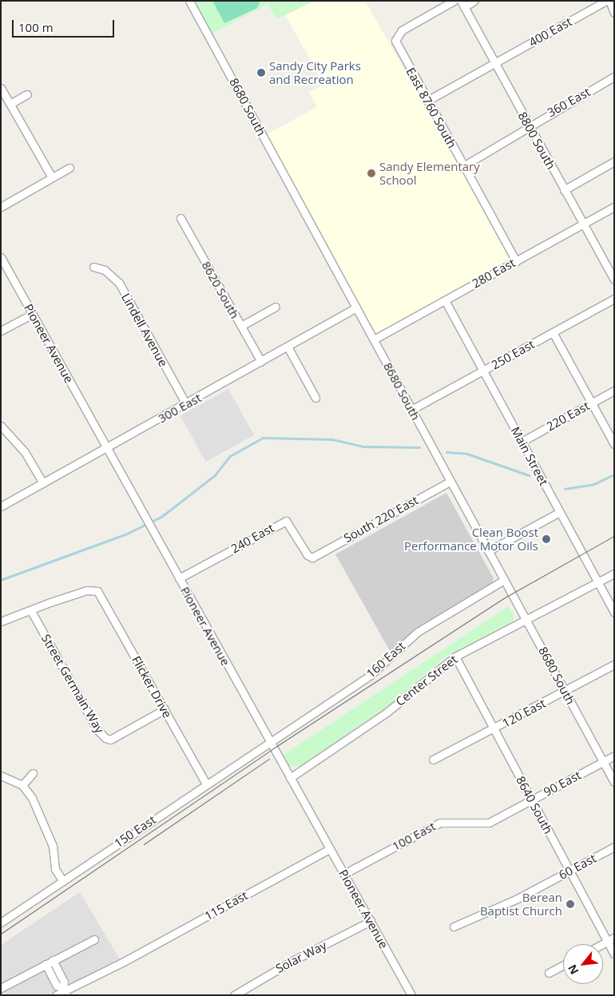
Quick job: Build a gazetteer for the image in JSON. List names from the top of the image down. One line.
{"streets":{"street":["400 East","360 East","8680 South","East 8760 South","8800 South","280 East","8620 South","Lindell Avenue","Pioneer Avenue","250 East","300 East","220 East","Main Street","South 220 East","240 East","160 East","Center Street","Street Germain Way","Flicker Drive","120 East","90 East","8640 South","150 East","100 East","60 East","115 East","Solar Way"]},"crossings":[["400 East","East 8760 South"],["400 East","8800 South"],["360 East","East 8760 South"],["360 East","8800 South"],["8680 South","280 East"],["8680 South","250 East"],["8680 South","300 East"],["8680 South","South 220 East"],["8680 South","160 East"],["8680 South","Center Street"],["8680 South","120 East"],["8680 South","90 East"],["East 8760 South","280 East"],["8800 South","280 East"],["280 East","Main Street"],["8620 South","300 East"],["Lindell Avenue","300 East"],["Pioneer Avenue","300 East"],["Pioneer Avenue","240 East"],["Pioneer Avenue","160 East"],["Pioneer Avenue","Center Street"],["Pioneer Avenue","150 East"],["Pioneer Avenue","100 East"],["Pioneer Avenue","115 East"],["Pioneer Avenue","Solar Way"],["250 East","Main Street"],["220 East","Main Street"],["Main Street","Center Street"],["South 220 East","240 East"],["160 East","150 East"],["Center Street","8640 South"],["Street Germain Way","Flicker Drive"],["Flicker Drive","150 East"],["120 East","8640 South"],["90 East","8640 South"],["90 East","100 East"],["8640 South","60 East"]],"places":["Sandy City Parks and Recreation","Sandy Elementary School","Clean Boost Performance Motor Oils","Berean Baptist Church"],"scale_bar":"100 m","north":"bottom left"}
